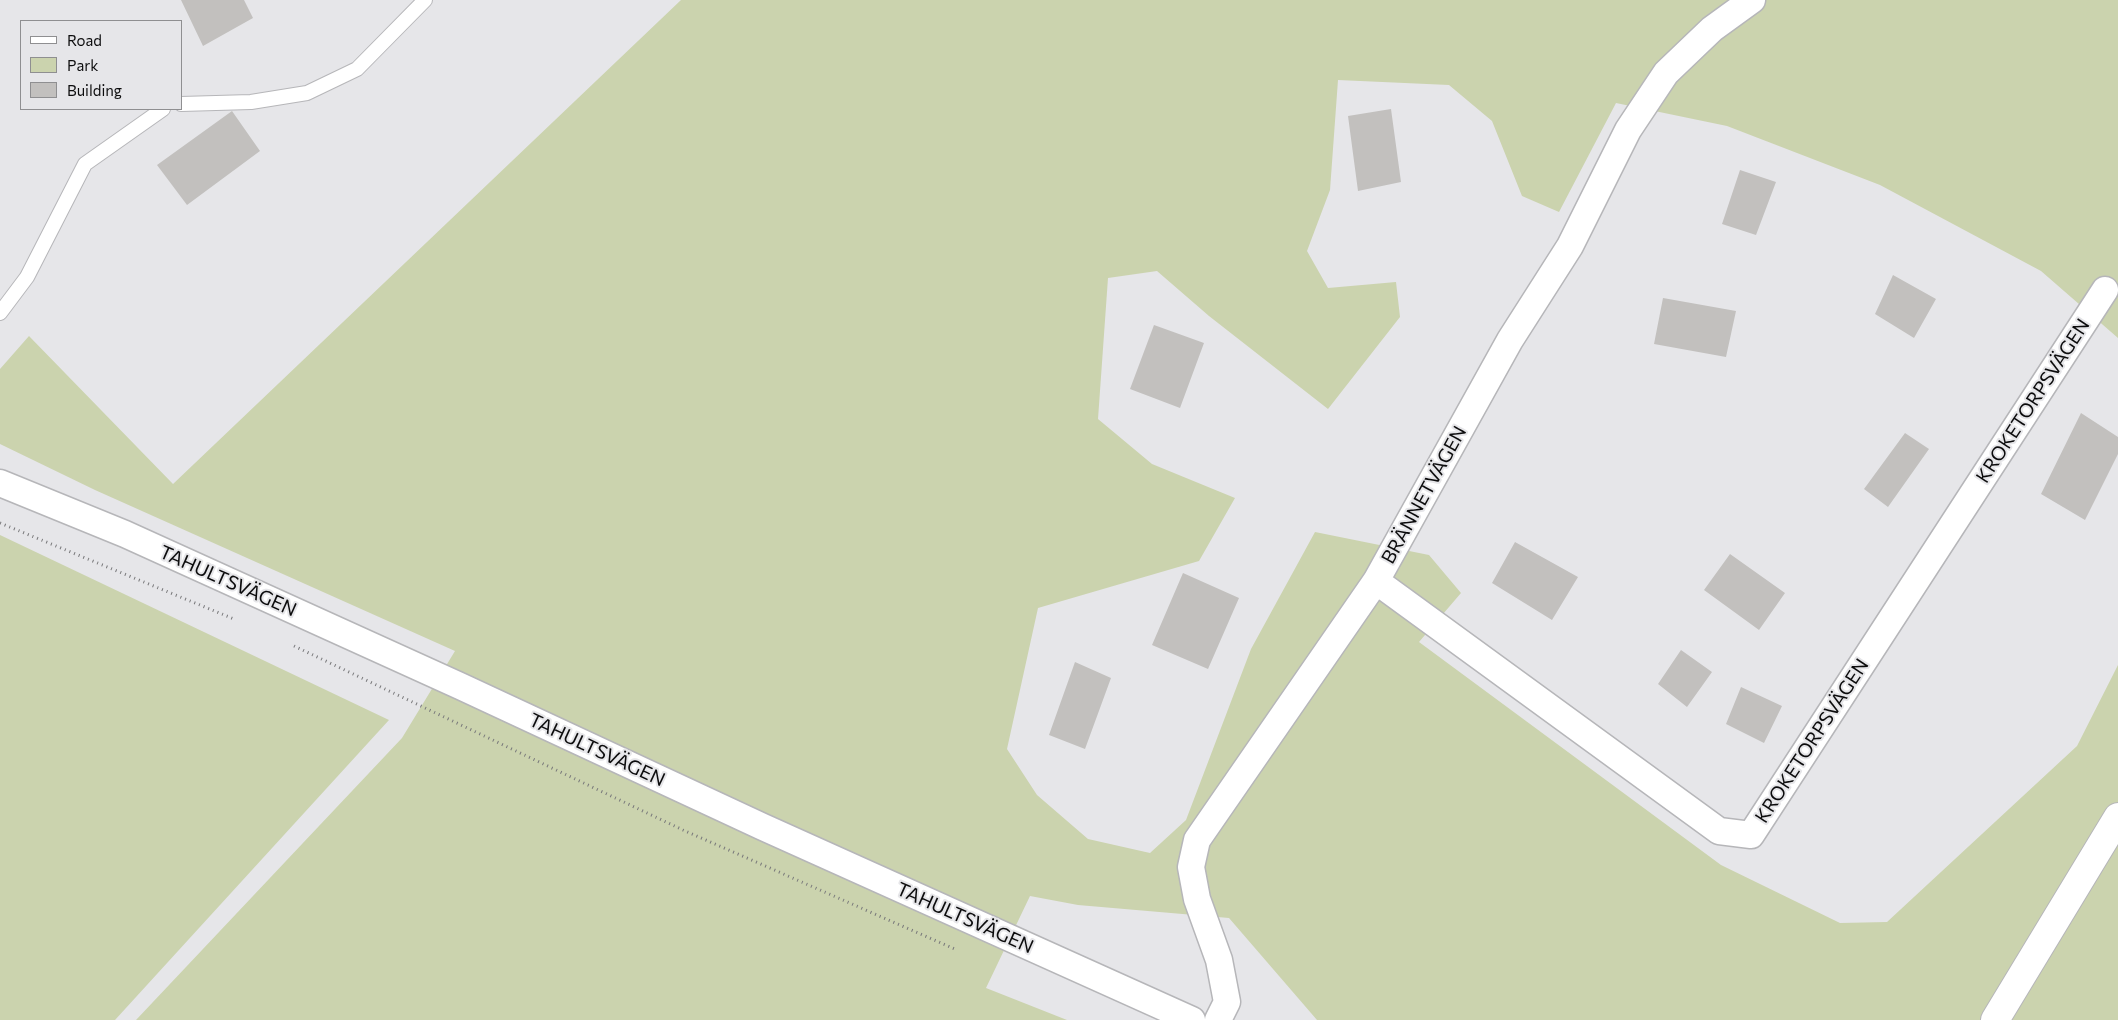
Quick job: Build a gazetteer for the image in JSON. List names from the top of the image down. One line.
{"streets":{"street":["KROKETORPSVÄGEN","BRÄNNETVÄGEN","TAHULTSVÄGEN"]},"crossings":[["KROKETORPSVÄGEN","BRÄNNETVÄGEN"]],"legend":["Road","Park","Building"]}
